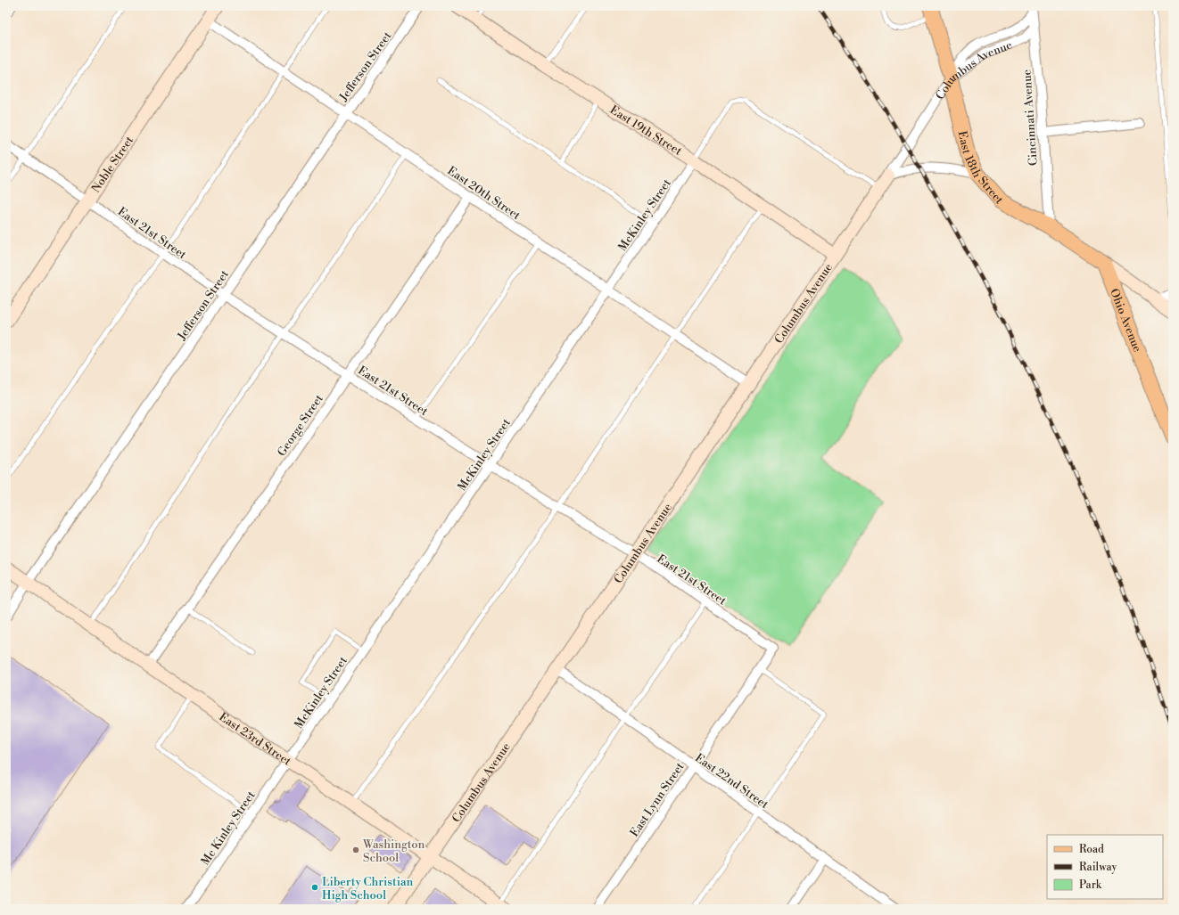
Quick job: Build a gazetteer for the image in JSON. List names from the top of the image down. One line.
{"streets":{"main road":["East 18th Street","Ohio Avenue"],"street":["Jefferson Street","Columbus Avenue","Cincinnati Avenue","East 19th Street","Noble Street","East 20th Street","McKinley Street","East 21st Street","George Street","East 23rd Street","East 22nd Street","East Lynn Street","Mc Kinley Street"]},"crossings":[["Jefferson Street","East 20th Street"],["Jefferson Street","East 21st Street"],["Jefferson Street","East 23rd Street"],["Columbus Avenue","Cincinnati Avenue"],["Columbus Avenue","East 19th Street"],["Columbus Avenue","East 18th Street"],["Columbus Avenue","East 20th Street"],["Columbus Avenue","East 21st Street"],["Columbus Avenue","East 23rd Street"],["Columbus Avenue","East 22nd Street"],["Cincinnati Avenue","East 18th Street"],["East 19th Street","McKinley Street"],["Noble Street","East 20th Street"],["Noble Street","East 21st Street"],["East 20th Street","McKinley Street"],["East 20th Street","George Street"],["McKinley Street","East 21st Street"],["McKinley Street","East 23rd Street"],["McKinley Street","Mc Kinley Street"],["East 21st Street","George Street"],["East 21st Street","East Lynn Street"],["George Street","East 23rd Street"],["East 23rd Street","Mc Kinley Street"],["East 22nd Street","East Lynn Street"]],"places":["Washington School","Liberty Christian High School"],"legend":["Road","Railway","Park"]}
